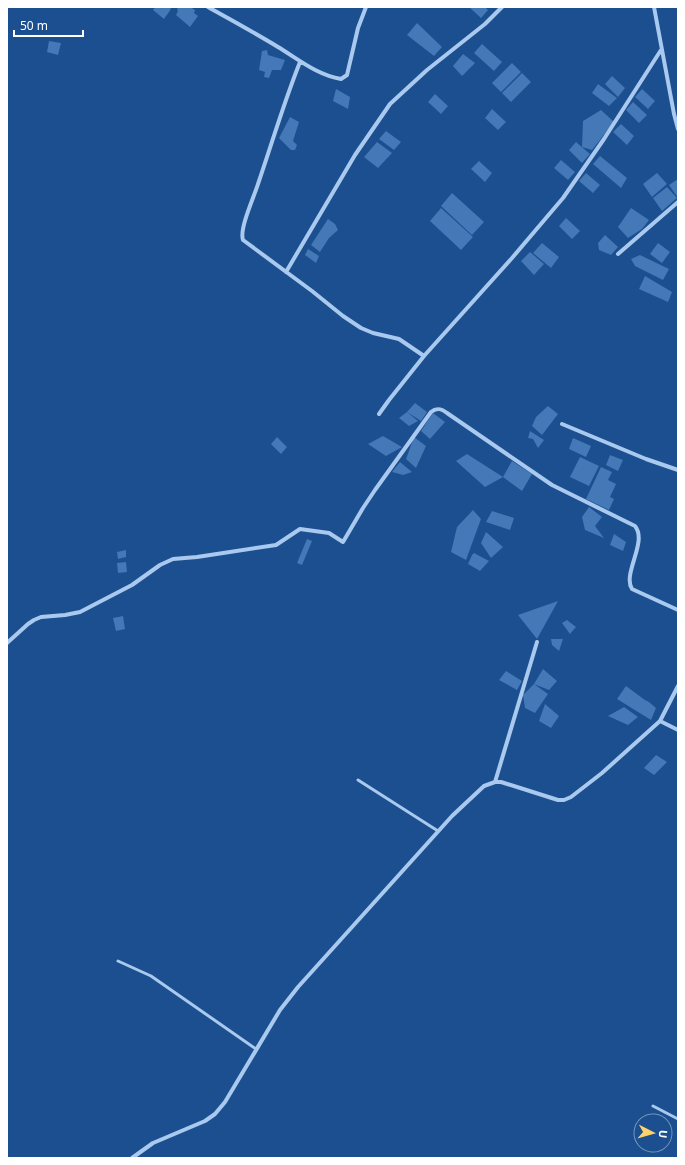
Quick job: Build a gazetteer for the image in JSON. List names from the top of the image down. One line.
{"scale_bar":"50 m","north":"right"}
